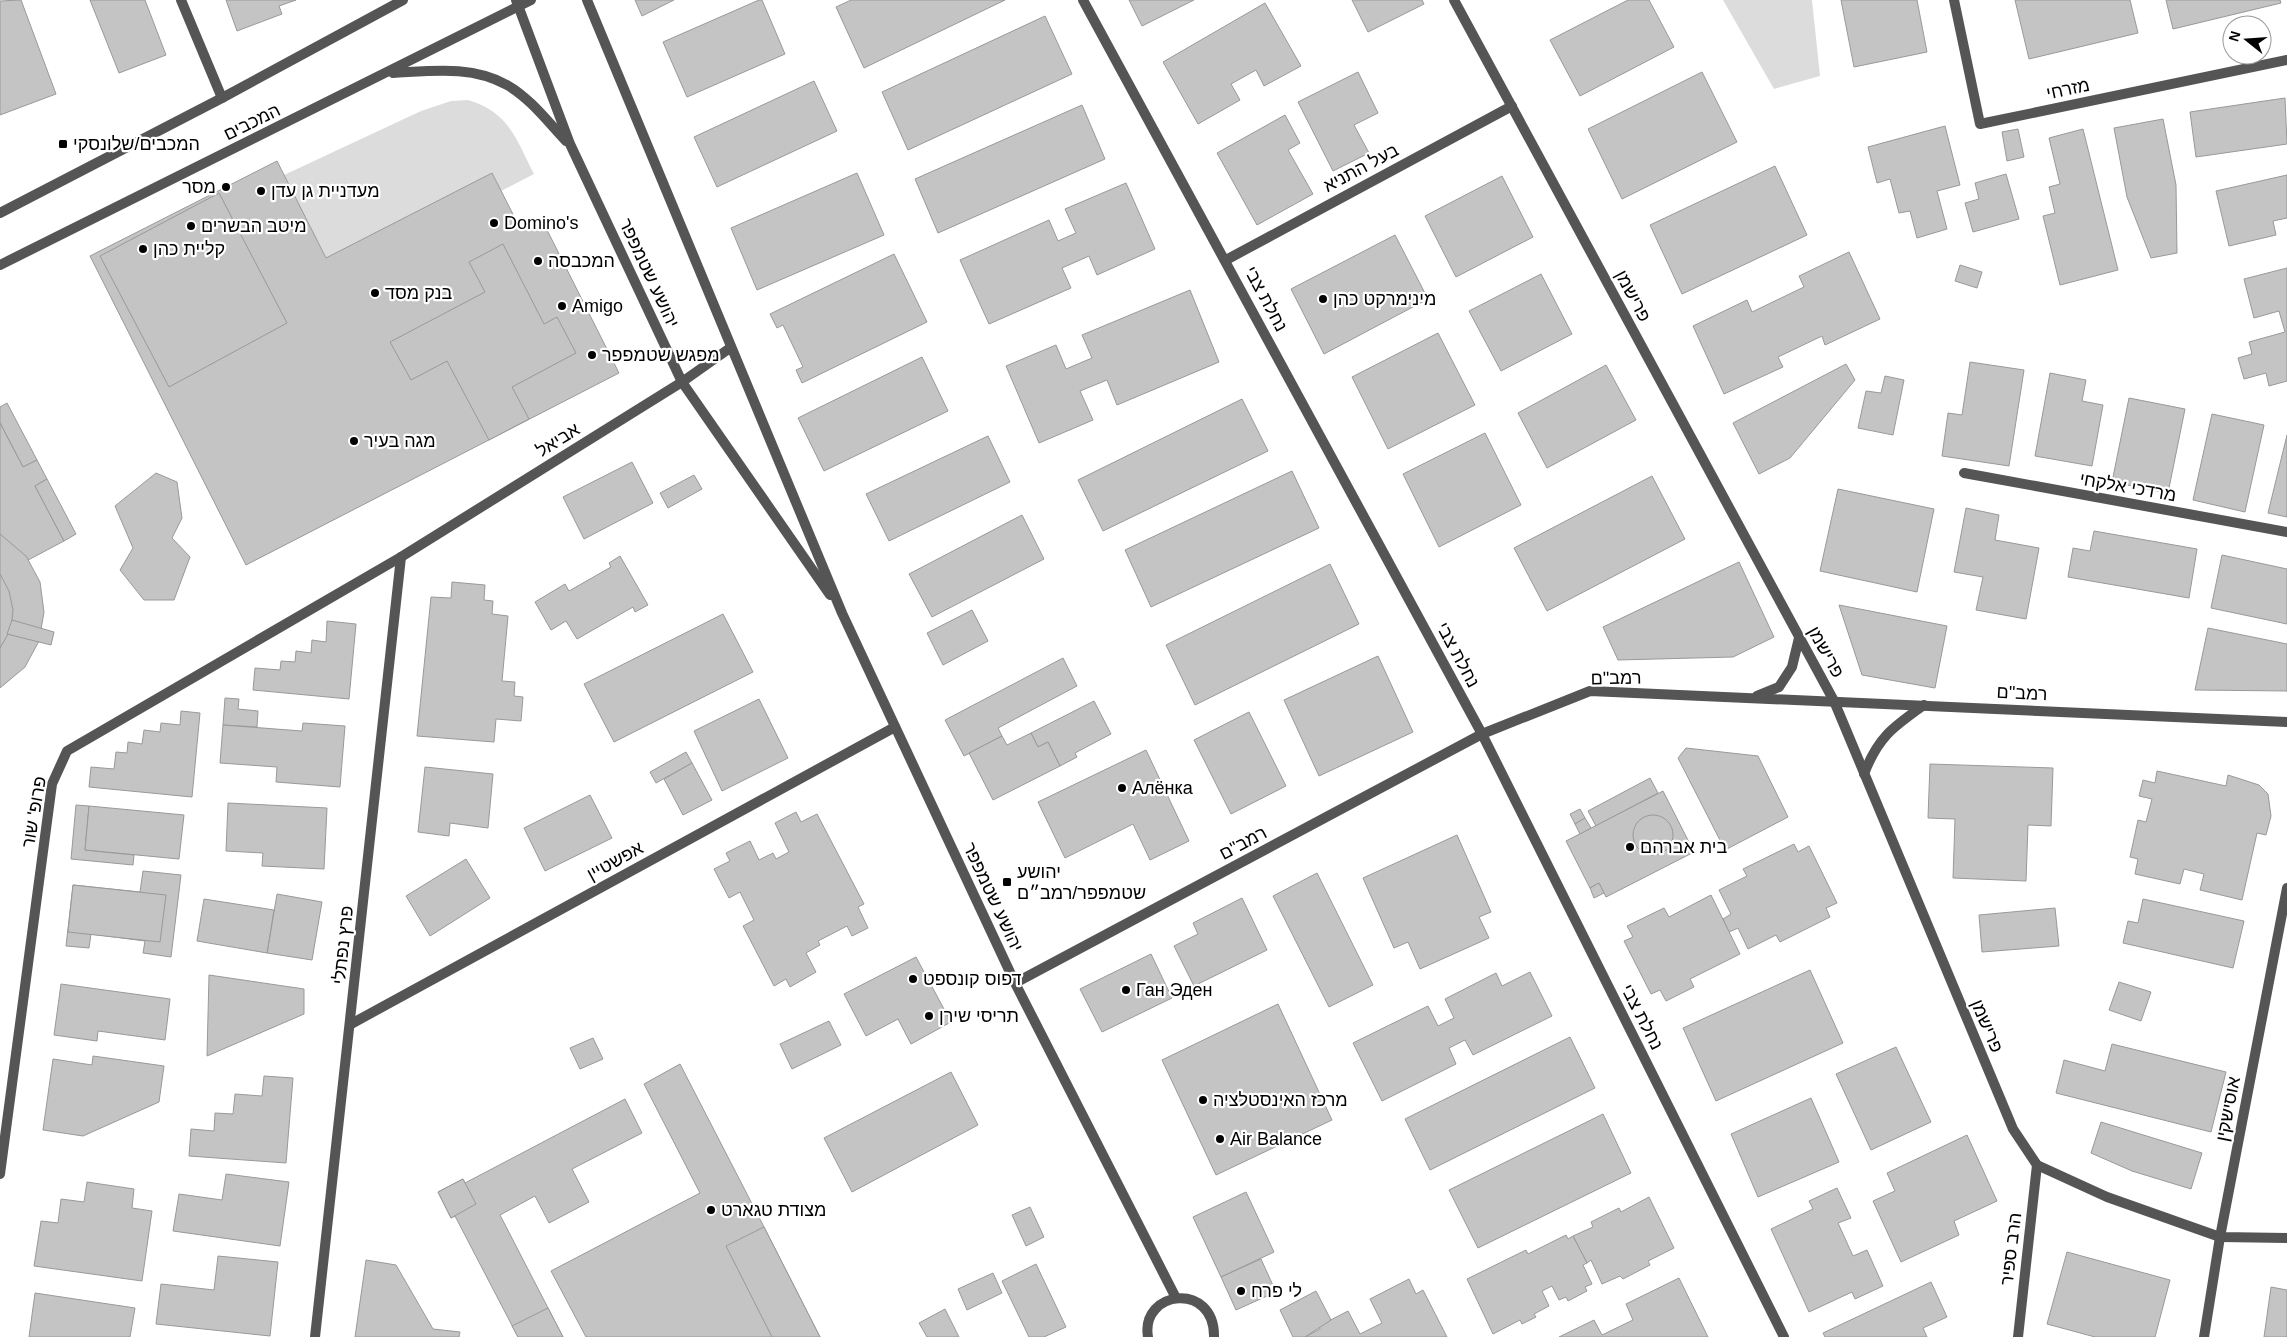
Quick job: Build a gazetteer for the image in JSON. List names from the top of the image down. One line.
{"streets":{"street":["מזרחי","המכבים","בעל התניא","יהושע שטמפפר","פרישמן","נחלת צבי","אביאל","מרדכי אלקחי","רמב\"ם","פרופ' שור","אפשטיין","פרץ נפתלי","אוסישקין","הרב ספיר"]},"crossings":[["המכבים","יהושע שטמפפר"],["בעל התניא","פרישמן"],["בעל התניא","נחלת צבי"],["יהושע שטמפפר","אביאל"],["יהושע שטמפפר","רמב\"ם"],["יהושע שטמפפר","אפשטיין"],["פרישמן","רמב\"ם"],["פרישמן","הרב ספיר"],["נחלת צבי","רמב\"ם"],["אביאל","פרופ' שור"],["אביאל","פרץ נפתלי"],["פרופ' שור","פרץ נפתלי"],["אפשטיין","פרץ נפתלי"]],"places":{"transit":["המכבים/שלונסקי","יהושע שטמפפר/רמב״ם"],"other":["מסר","מעדניית גן עדן","Domino's","מיטב הבשרים","קליית כהן","המכבסה","בנק מסד","מינימרקט כהן","Amigo","מפגש שטמפפר","מגה בעיר","Алёнка","בית אברהם","דפוס קונספט","Ган Эден","תריסי שירן","מרכז האינסטלציה","Air Balance","מצודת טגארט","לי פרח"]},"north":"left"}
